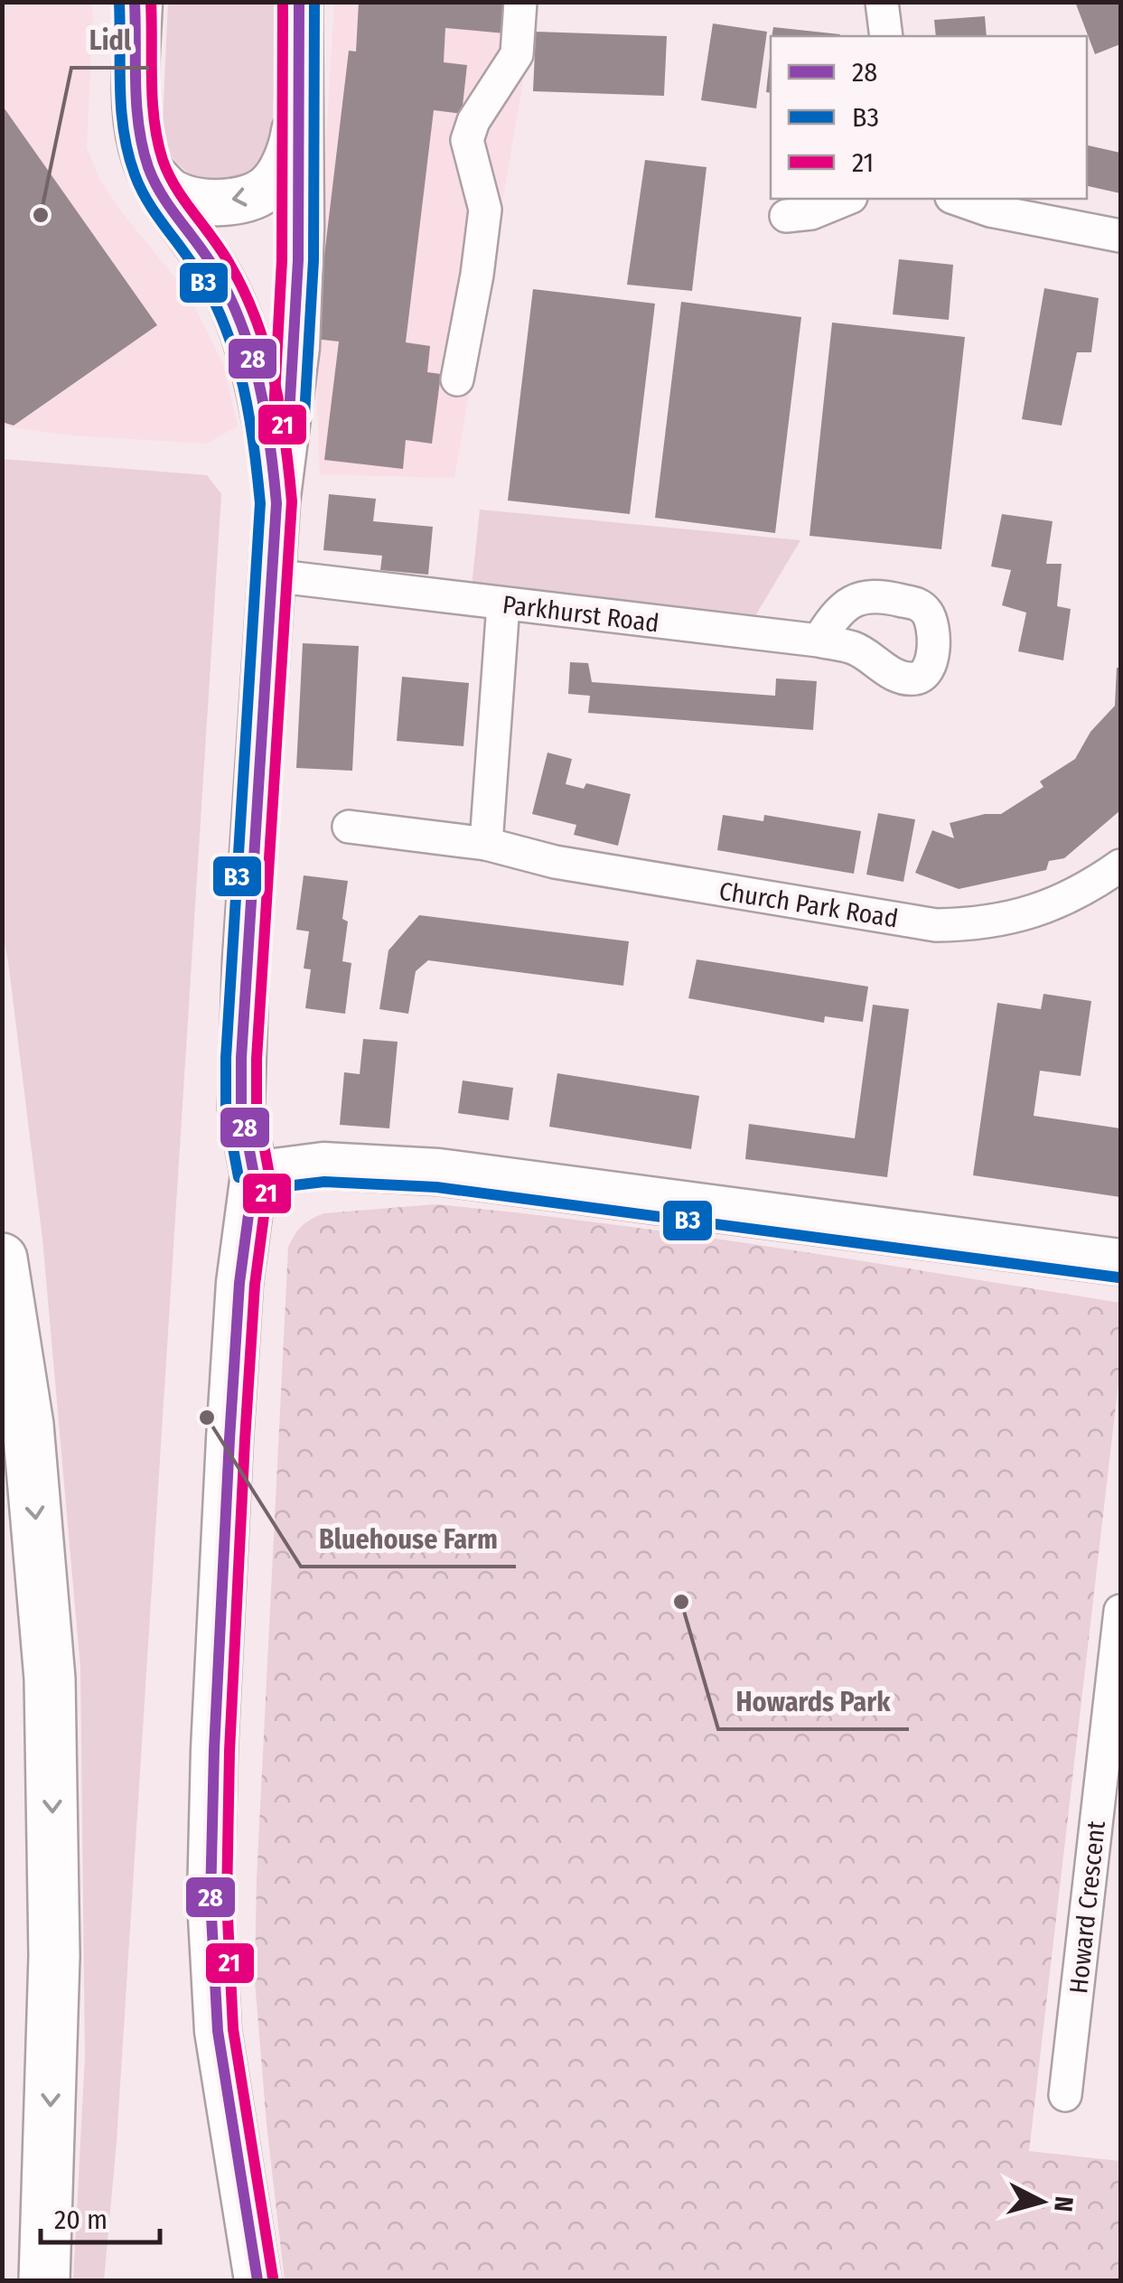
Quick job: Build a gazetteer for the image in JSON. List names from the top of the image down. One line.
{"streets":{"street":["Parkhurst Road","Church Park Road","Howard Crescent"]},"places":["Lidl","Bluehouse Farm","Howards Park"],"lines":["transit line 28","transit line B3","transit line 21"],"legend":["28","B3","21"],"scale_bar":"20 m","north":"right"}
